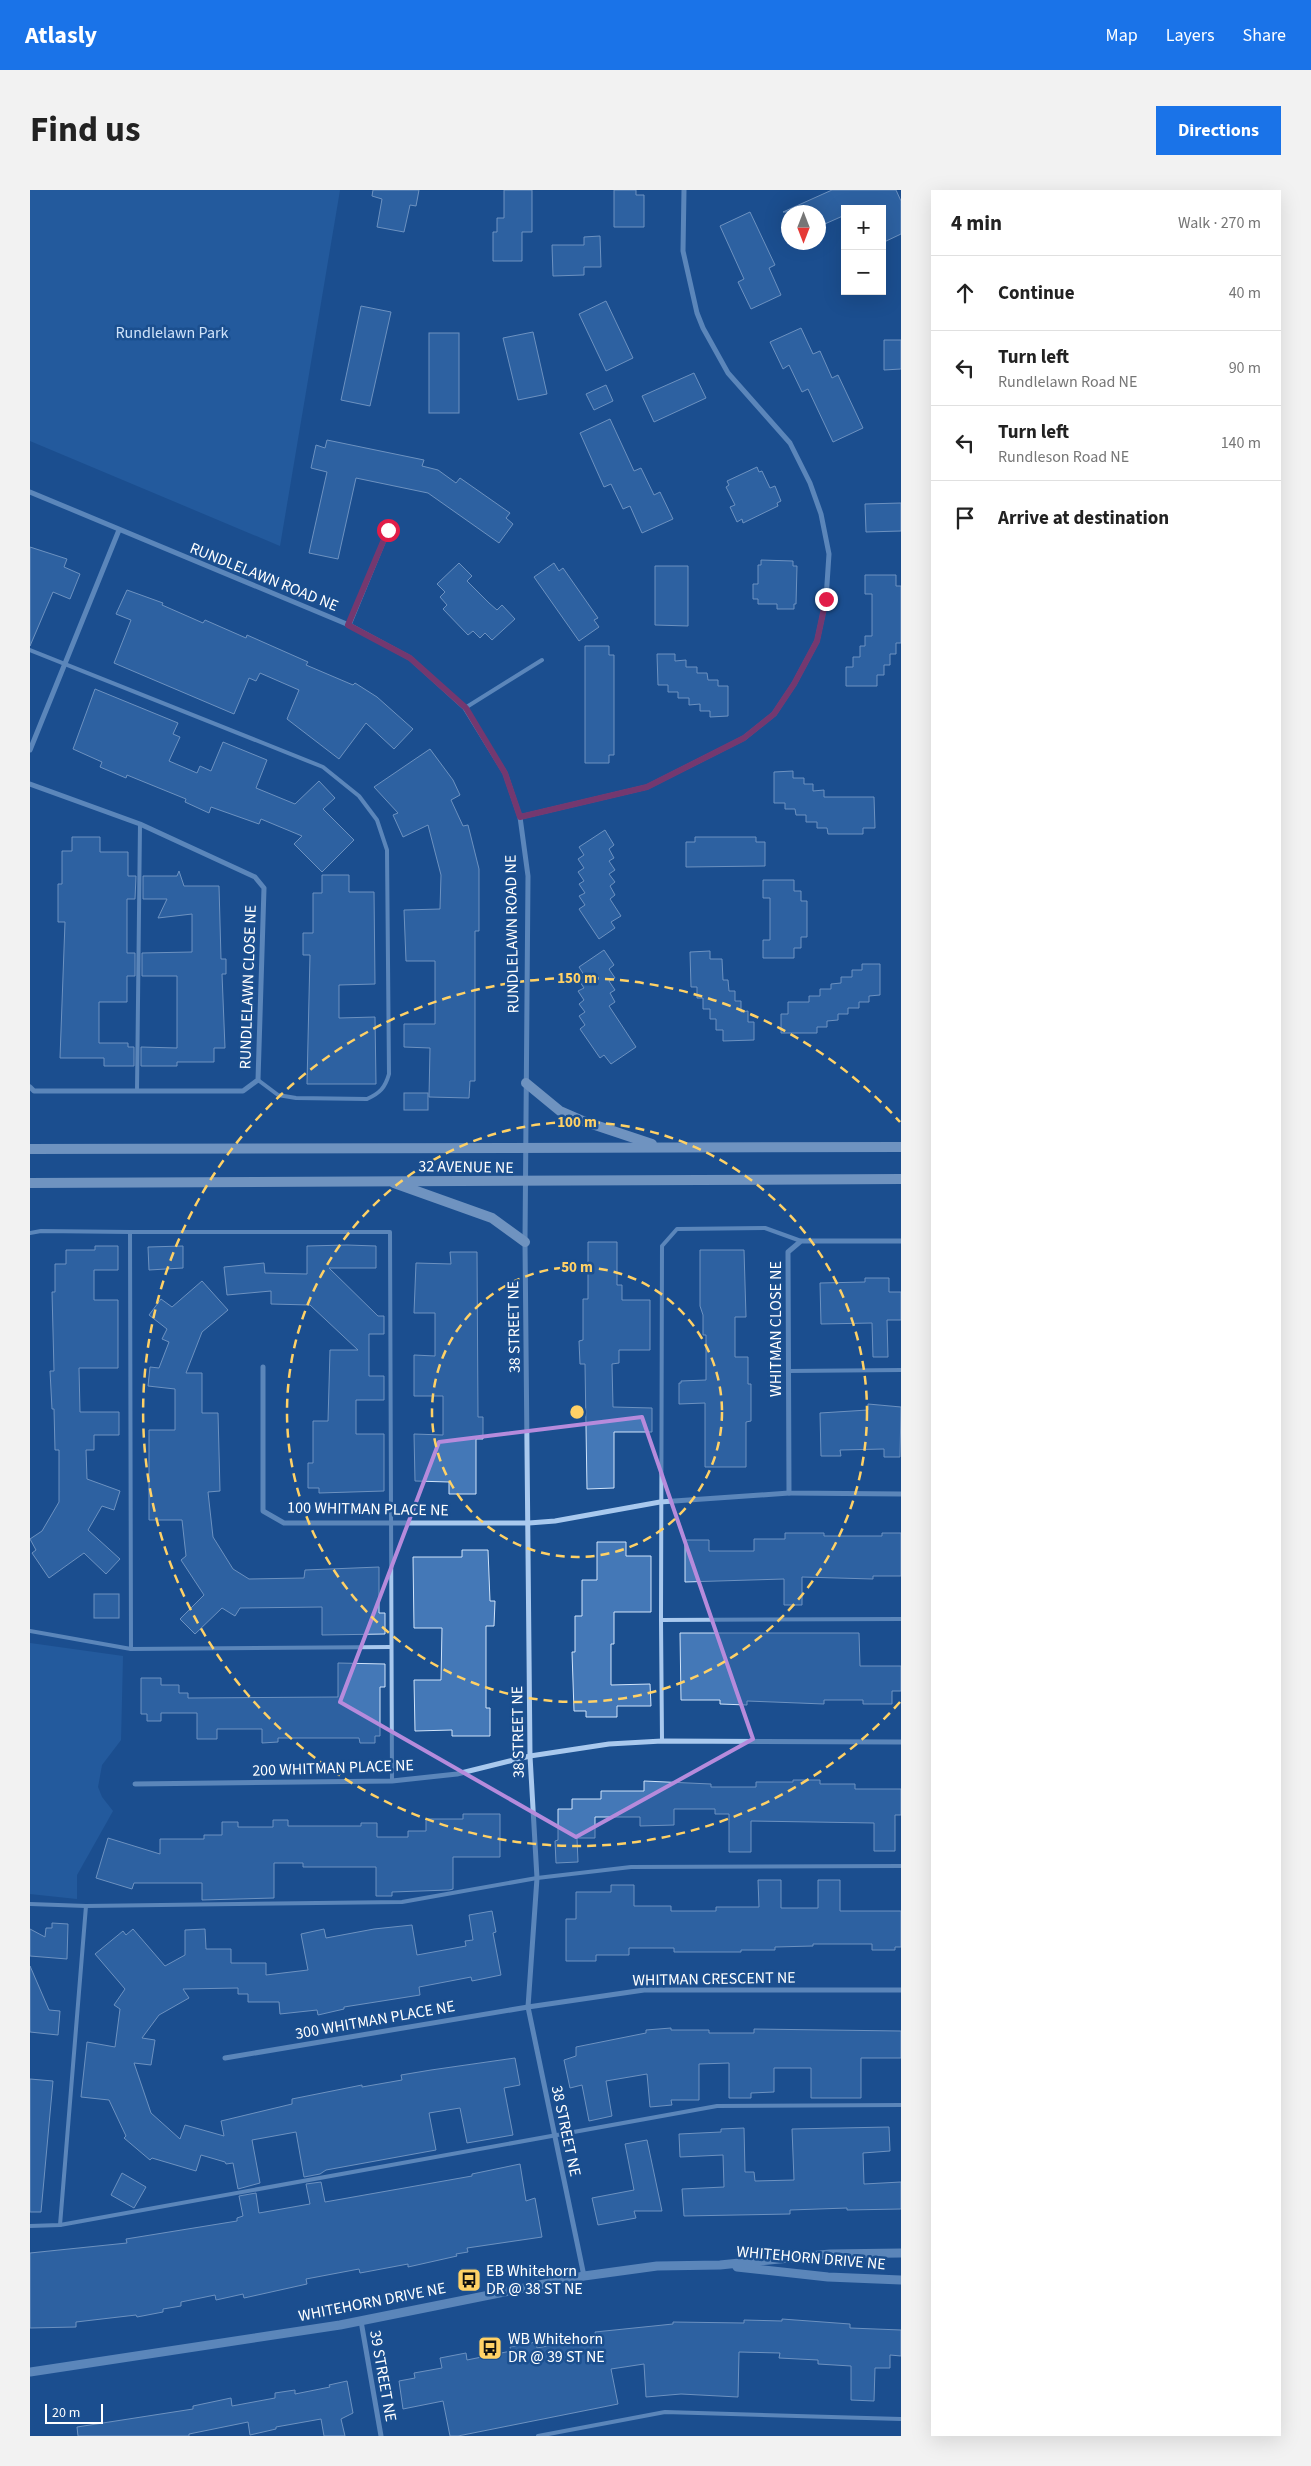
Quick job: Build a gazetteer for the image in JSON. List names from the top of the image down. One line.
{"streets":{"main road":["32 AVENUE NE"],"street":["RUNDLELAWN ROAD NE","RUNDLELAWN CLOSE NE","38 STREET NE","WHITMAN CLOSE NE","100 WHITMAN PLACE NE","200 WHITMAN PLACE NE","WHITMAN CRESCENT NE","300 WHITMAN PLACE NE","WHITEHORN DRIVE NE","39 STREET NE"]},"crossings":[["RUNDLELAWN ROAD NE","32 AVENUE NE"],["RUNDLELAWN ROAD NE","38 STREET NE"],["32 AVENUE NE","38 STREET NE"],["38 STREET NE","100 WHITMAN PLACE NE"],["38 STREET NE","200 WHITMAN PLACE NE"],["38 STREET NE","WHITMAN CRESCENT NE"],["38 STREET NE","300 WHITMAN PLACE NE"],["38 STREET NE","WHITEHORN DRIVE NE"],["WHITMAN CRESCENT NE","300 WHITMAN PLACE NE"],["WHITEHORN DRIVE NE","39 STREET NE"]],"parks":["Rundlelawn Park"],"places":{"bus stop":["EB Whitehorn DR @ 38 ST NE","WB Whitehorn DR @ 39 ST NE"]},"scale_bar":"20 m","north":"bottom","page":{"header":"Atlasly","nav":["Map","Layers","Share"],"title":"Find us","buttons":"Directions","heading":["4 min","Walk · 270 m"],"map_buttons":["+","−"],"list":[["Continue","40 m"],["Turn left","Rundlelawn Road NE","90 m"],["Turn left","Rundleson Road NE","140 m"],"Arrive at destination"],"scale":"20 m"},"rings":["150 m","100 m","50 m"]}
